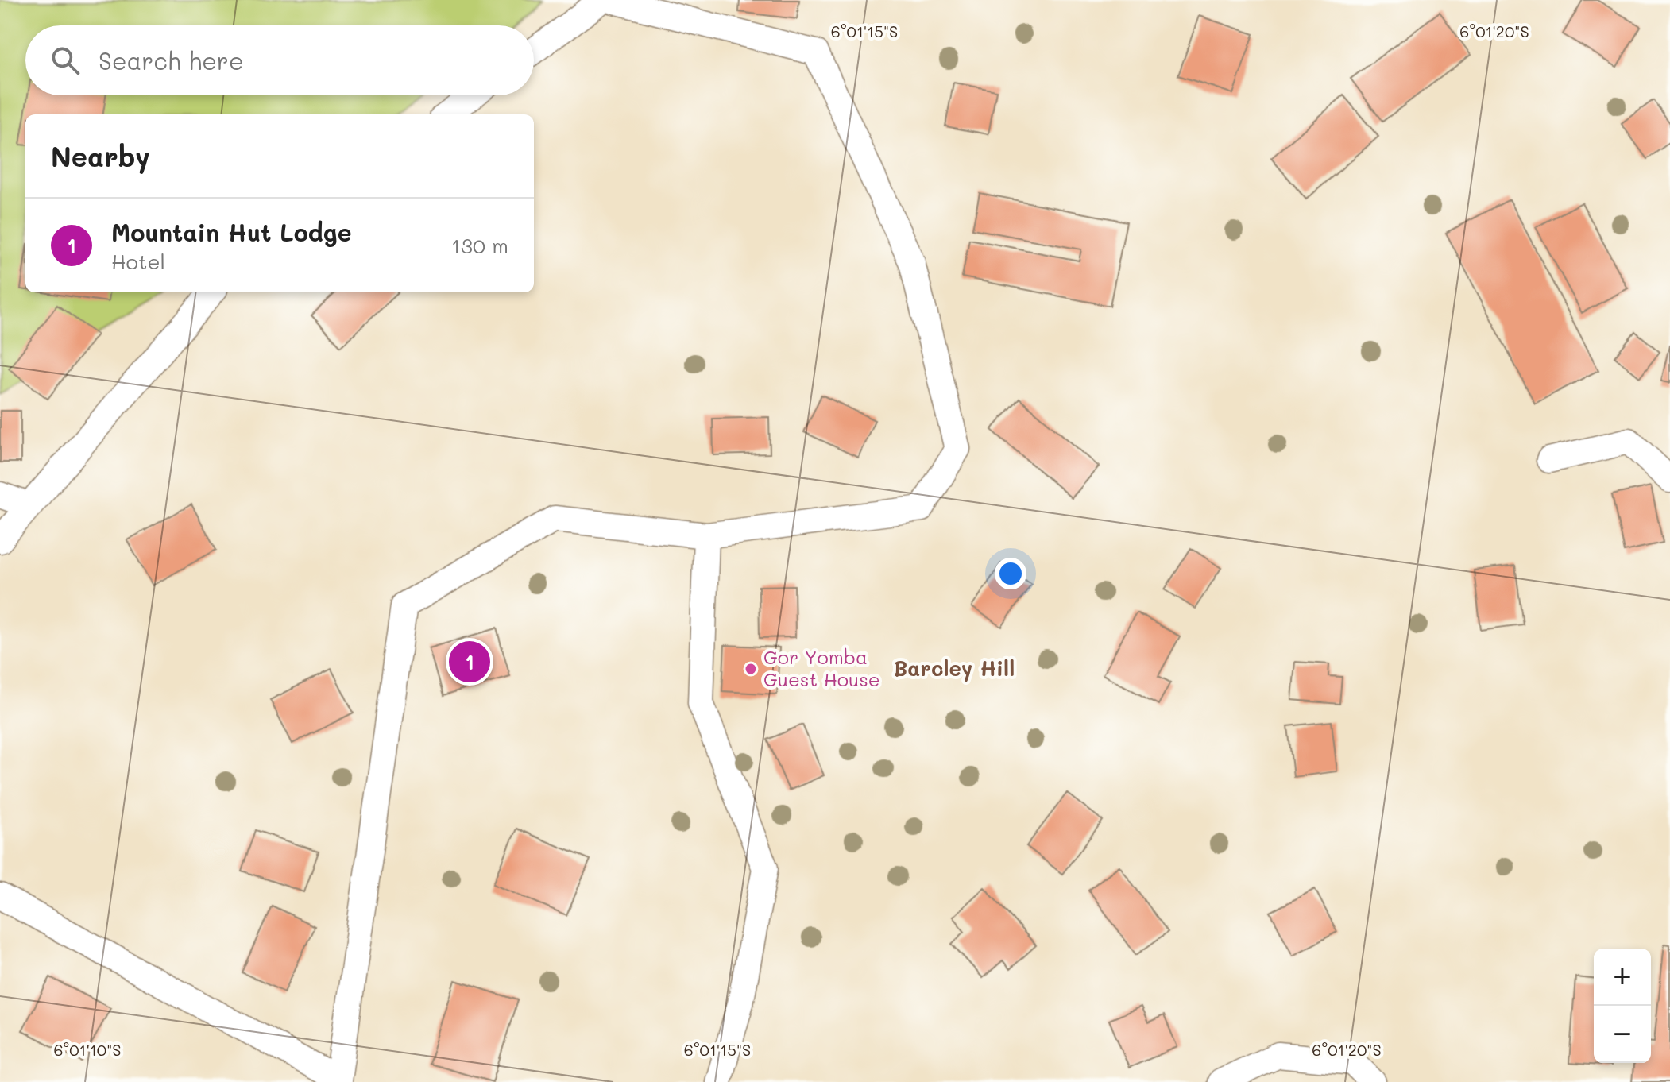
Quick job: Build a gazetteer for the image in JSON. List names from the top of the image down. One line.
{"districts":["Barcley Hill"],"places":["Gor Yomba Guest House"],"page":{"search":"Search here","heading":"Nearby","list":[{"mark":"1","name":"Mountain Hut Lodge","note":"Hotel","value":"130 m"}],"pins":"1","map_buttons":["+","−"]},"coordinates":["6°01'15\"S","6°01'20\"S","6°01'10\"S"]}
